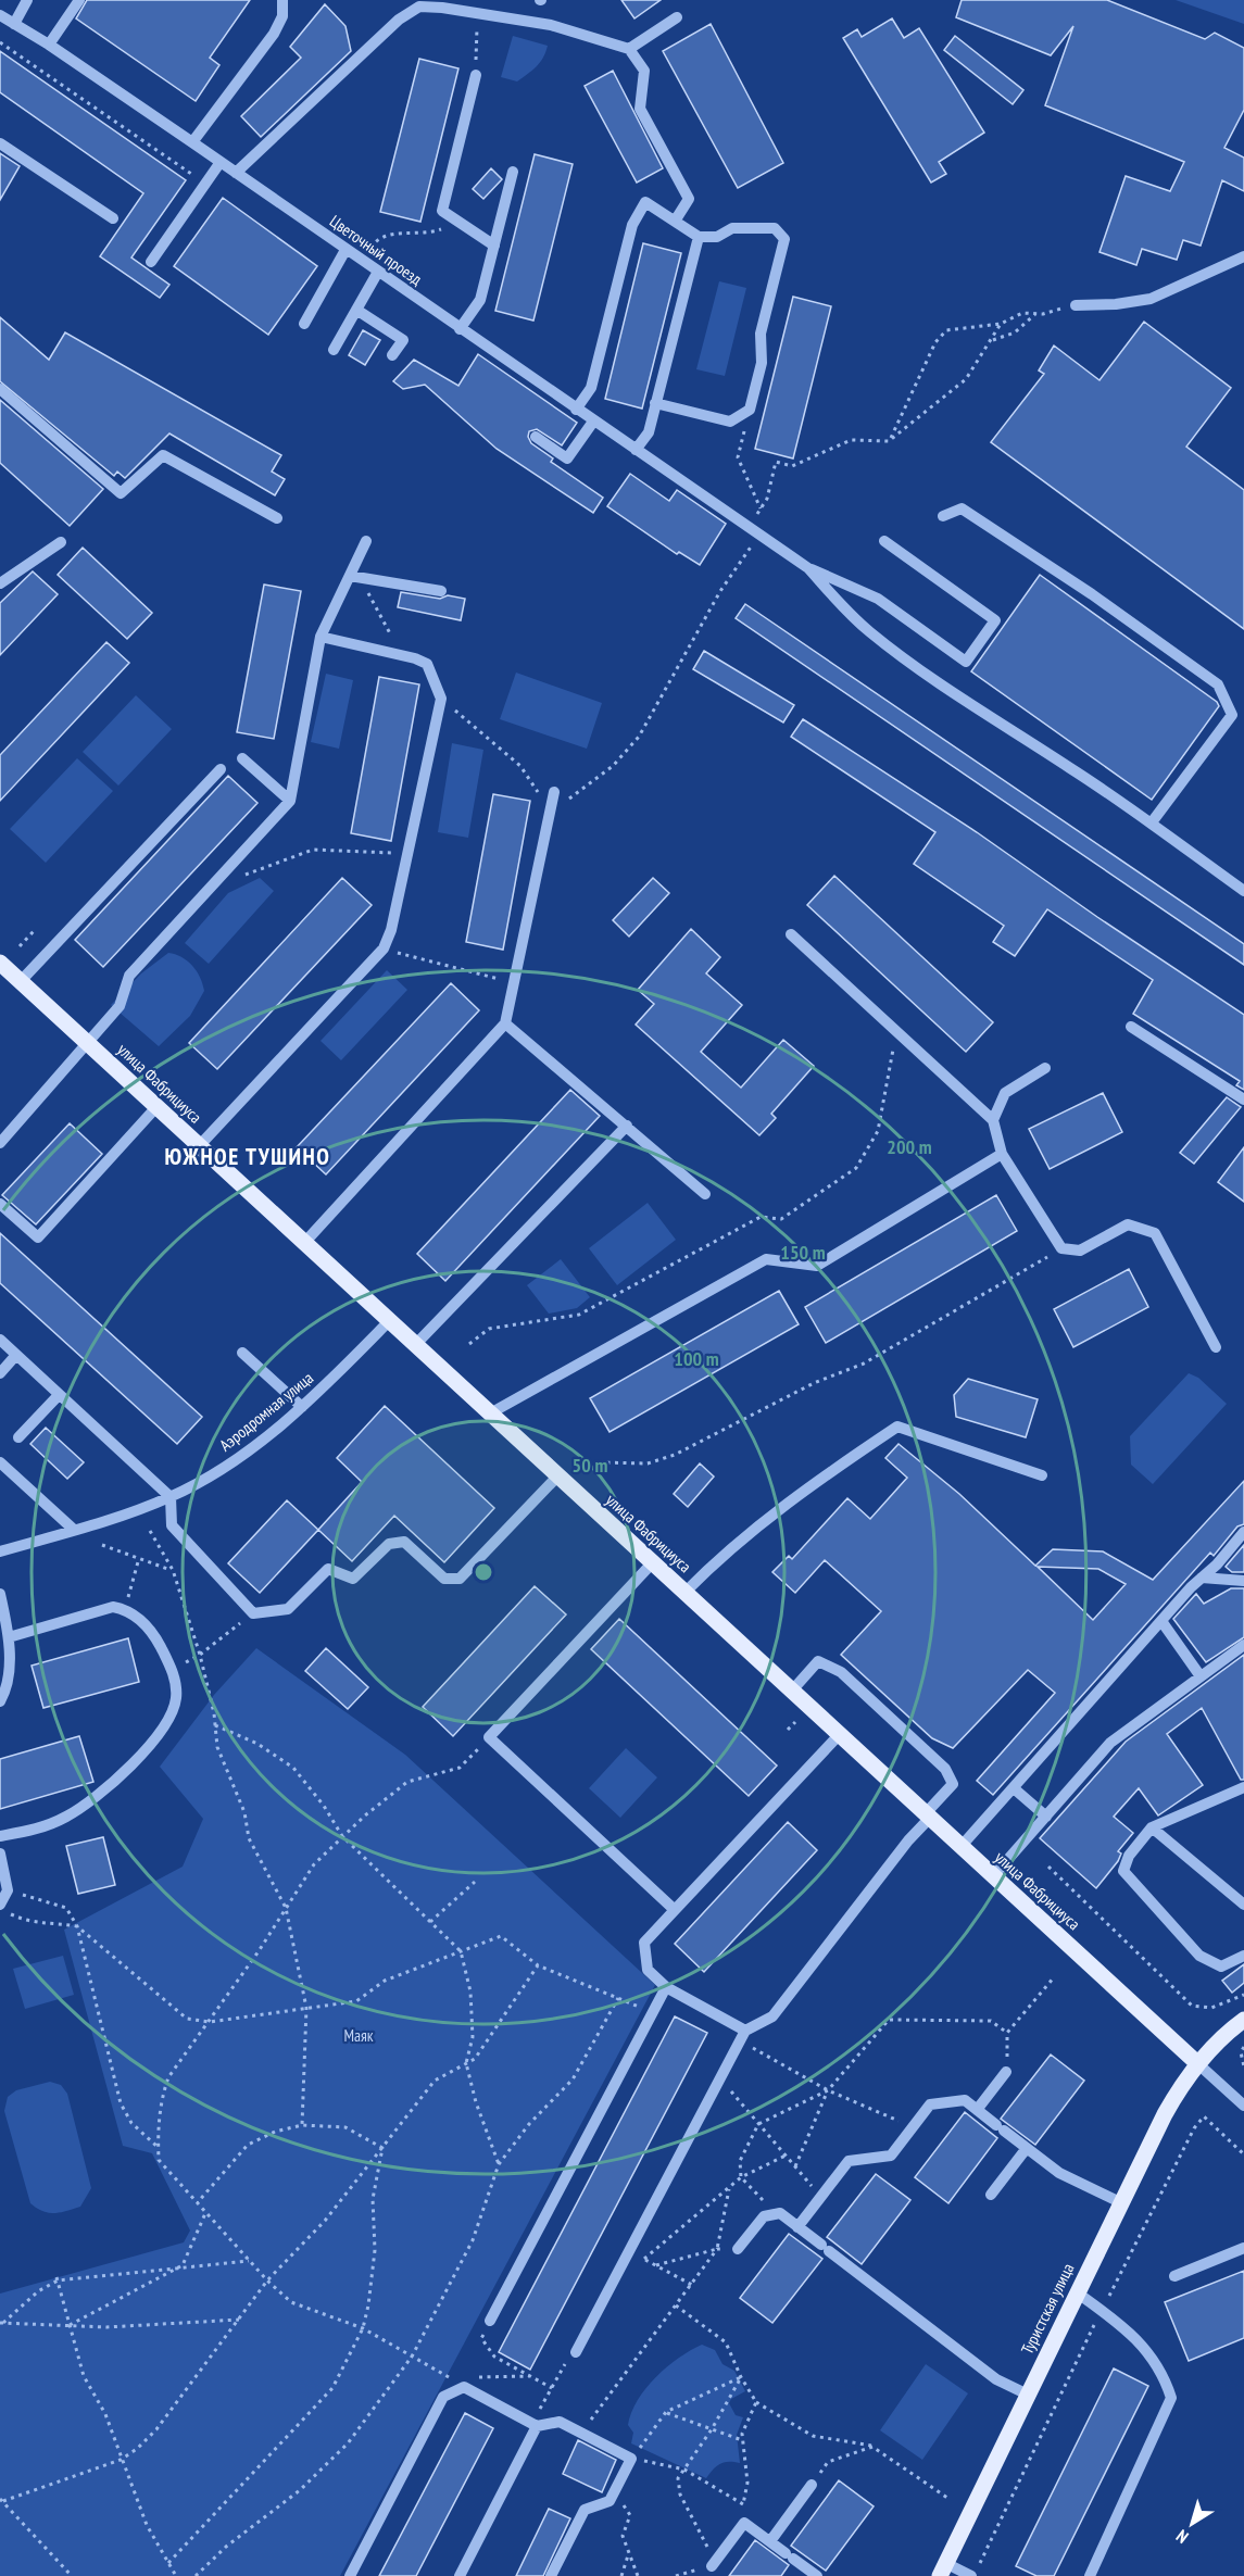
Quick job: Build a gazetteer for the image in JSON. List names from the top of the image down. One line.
{"streets":{"main road":["улица Фабрициуса","Туристская улица"],"street":["Цветочный проезд","Аэродромная улица"]},"crossings":[["улица Фабрициуса","Аэродромная улица"],["улица Фабрициуса","Туристская улица"]],"districts":["ЮЖНОЕ ТУШИНО"],"parks":["Маяк"],"north":"bottom left","rings":["200 m","150 m","100 m","50 m"]}
